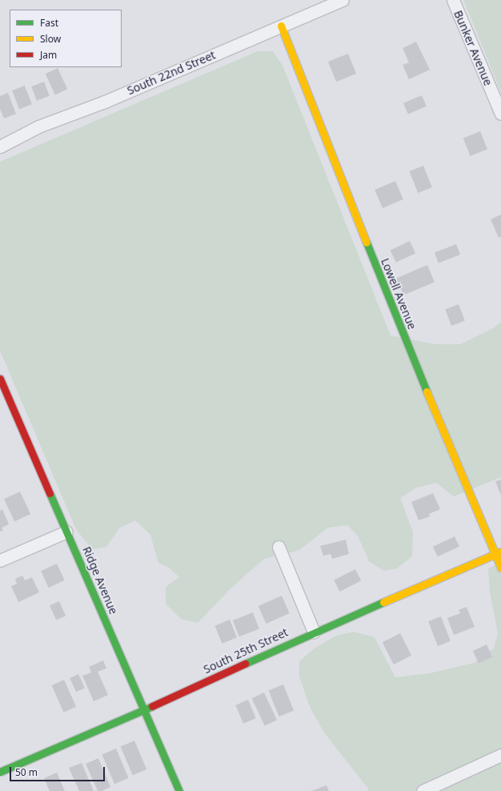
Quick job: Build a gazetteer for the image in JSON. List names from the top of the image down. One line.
{"streets":{"street":["Bunker Avenue","South 22nd Street","Lowell Avenue","Ridge Avenue","South 25th Street"]},"crossings":[["South 22nd Street","Lowell Avenue"],["Lowell Avenue","South 25th Street"],["Ridge Avenue","South 25th Street"]],"legend":["Fast","Slow","Jam"],"scale_bar":"50 m"}
